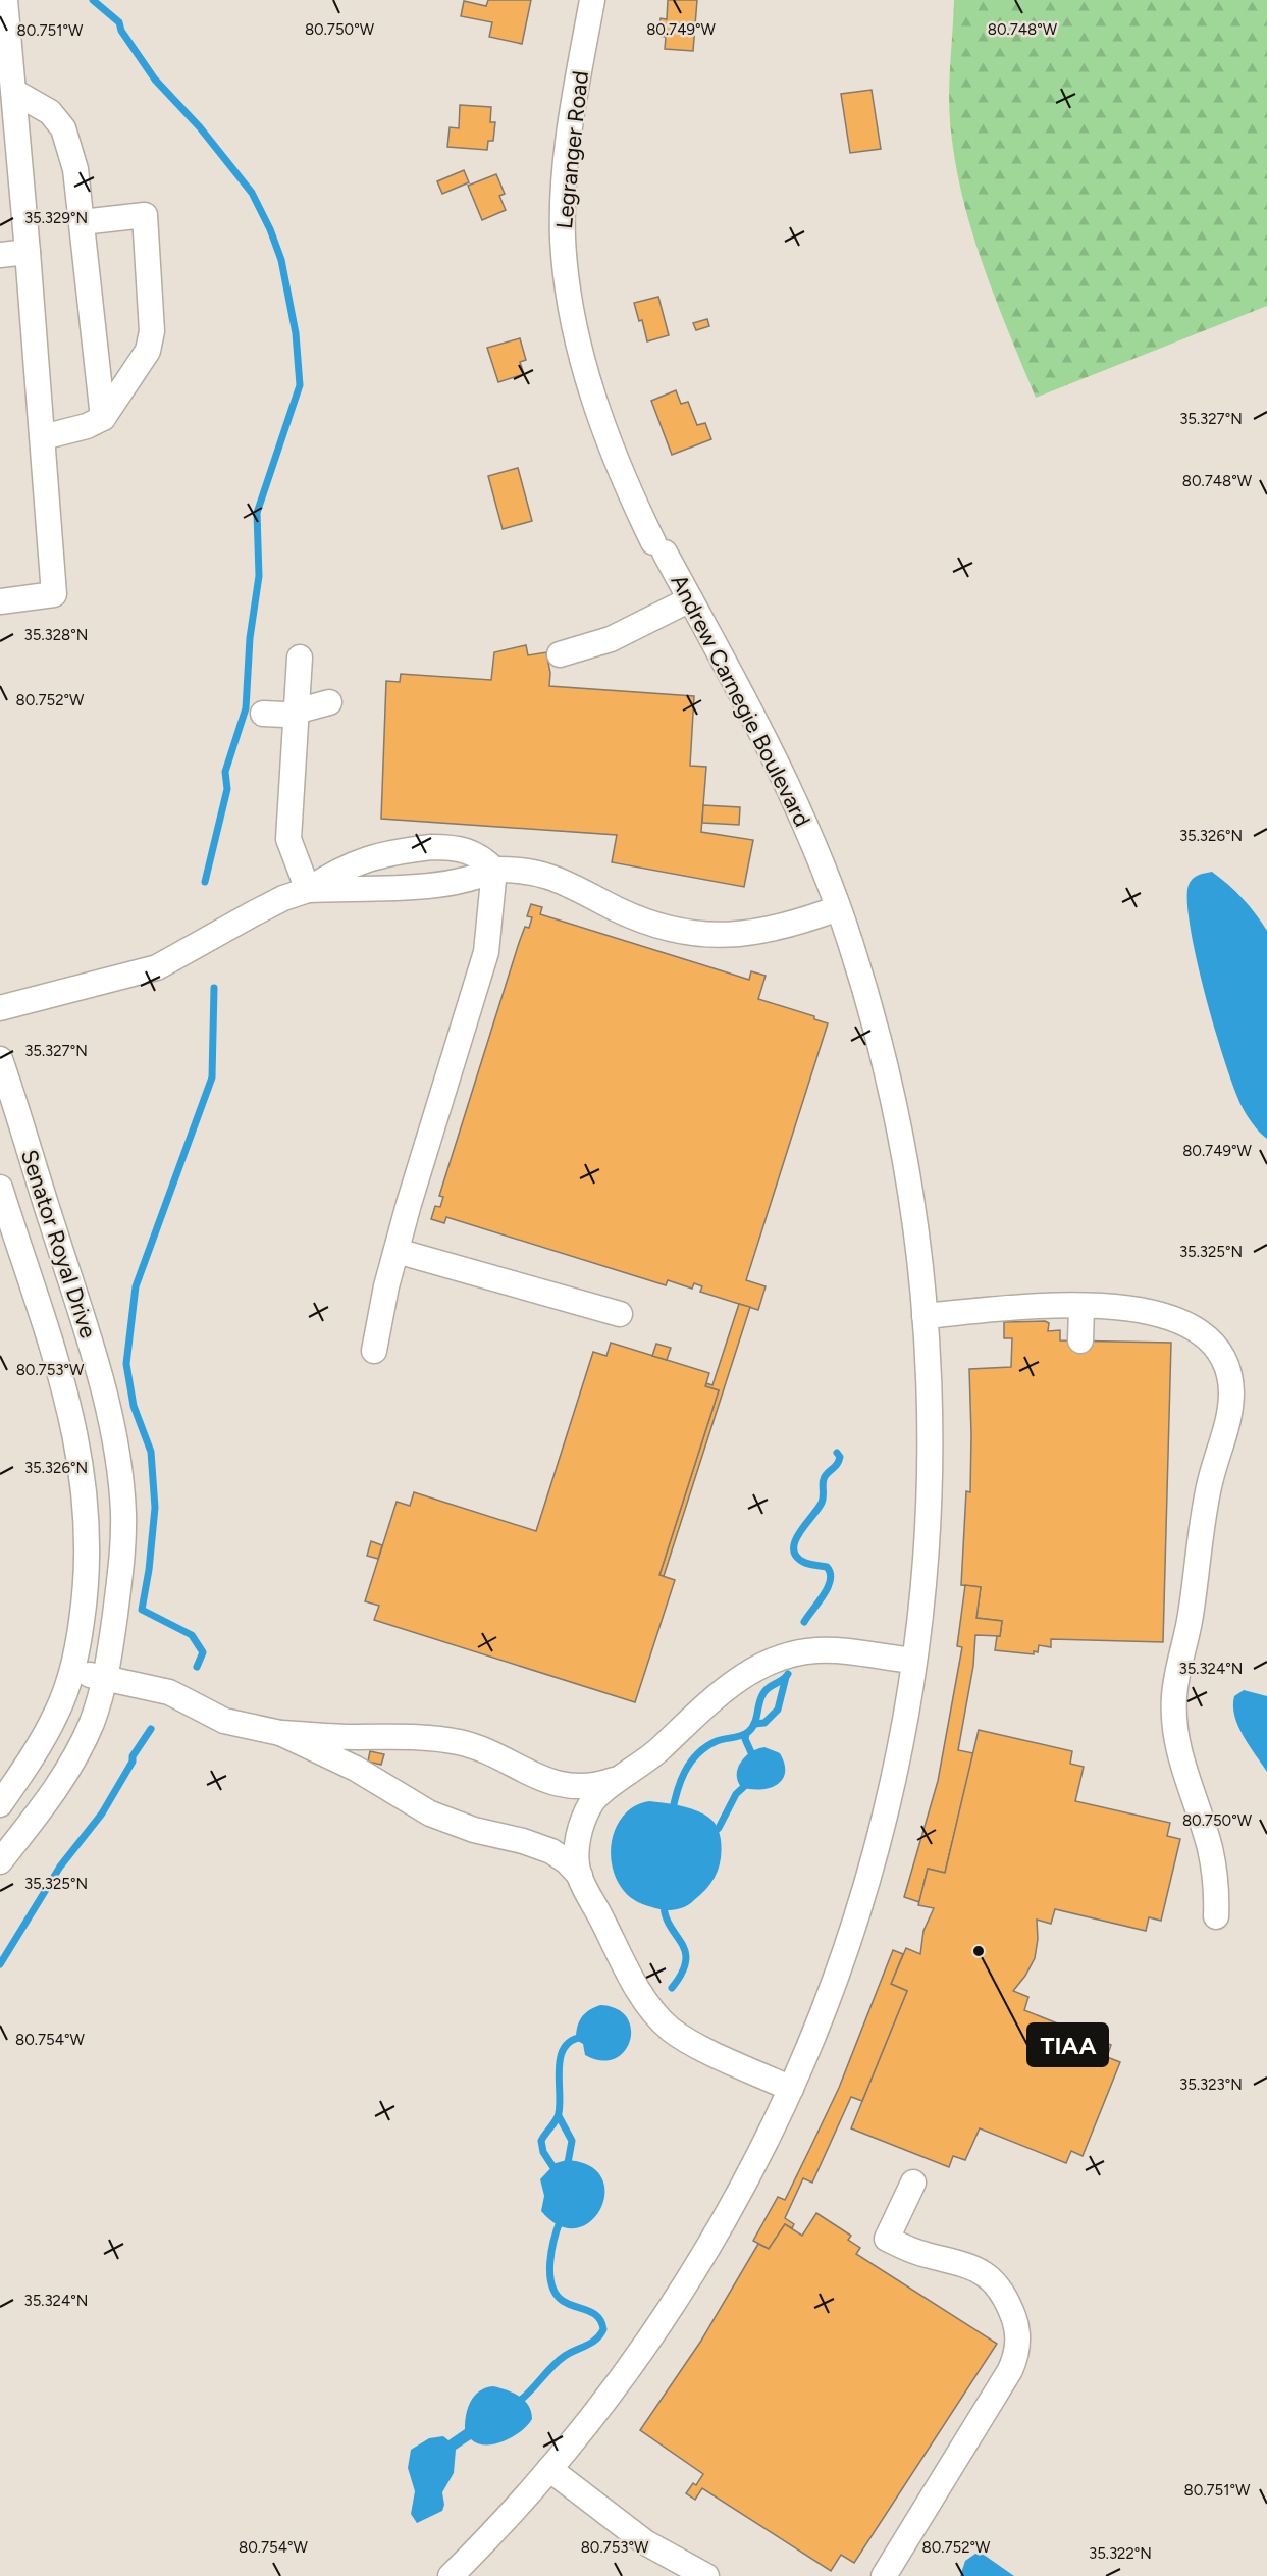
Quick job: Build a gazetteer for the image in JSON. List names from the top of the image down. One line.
{"streets":{"street":["Legranger Road","Andrew Carnegie Boulevard","Senator Royal Drive"]},"crossings":[["Legranger Road","Andrew Carnegie Boulevard"]],"places":["TIAA"],"coordinates":["80.750°W","80.749°W","80.748°W","80.751°W","35.329°N","35.327°N","35.328°N","80.752°W","35.326°N","35.325°N","80.753°W","35.324°N","80.754°W","35.323°N","35.322°N"]}
